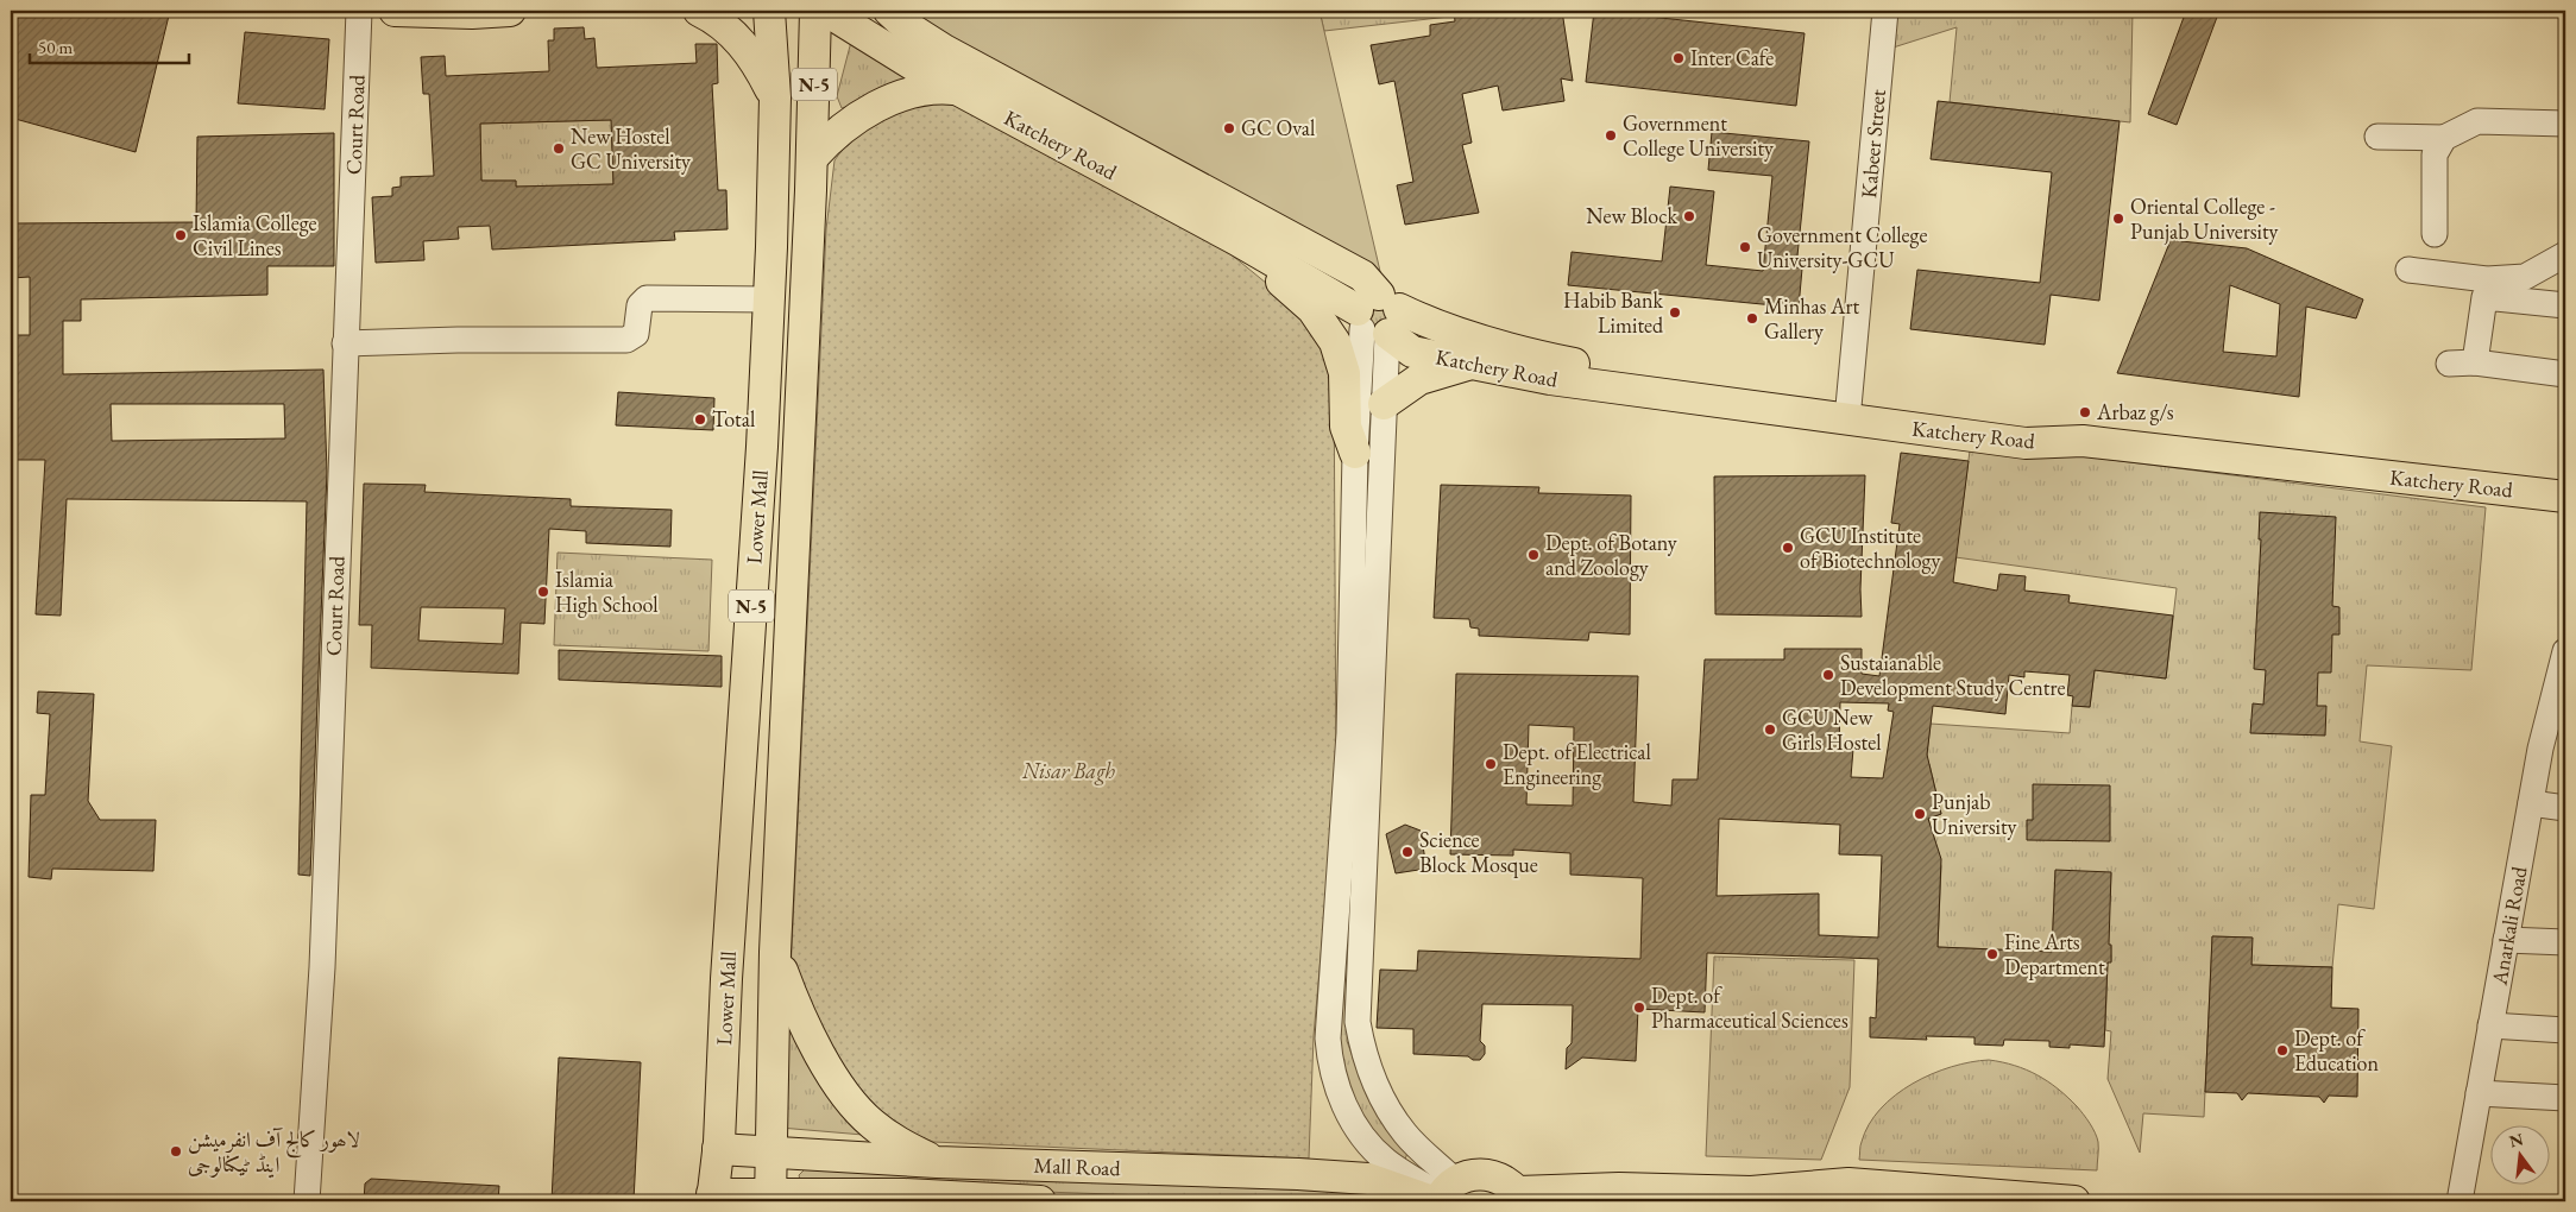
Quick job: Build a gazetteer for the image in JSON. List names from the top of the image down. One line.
{"streets":{"main road":["N-5","Katchery Road","Lower Mall","Mall Road"],"street":["Court Road","Kabeer Street","Anarkali Road"]},"crossings":[["Kabeer Street","Katchery Road"],["Lower Mall","Mall Road"]],"parks":["Nisar Bagh"],"places":["Inter Cafe","GC Oval","Government College University","New Hostel GC University","New Block","Oriental College - Punjab University","Islamia College Civil Lines","Government College University-GCU","Habib Bank Limited","Minhas Art Gallery","Arbaz g/s","Total","GCU Institute of Biotechnology","Dept. of Botany and Zoology","Islamia High School","Sustaianable Development Study Centre","GCU New Girls Hostel","Dept. of Electrical Engineering","Punjab University","Science Block Mosque","Fine Arts Department","Dept. of Pharmaceutical Sciences","Dept. of Education","لاھور کالج آف انفرمیشن اینڈ ٹیکنالوجی"],"scale_bar":"50 m","north":"top"}
